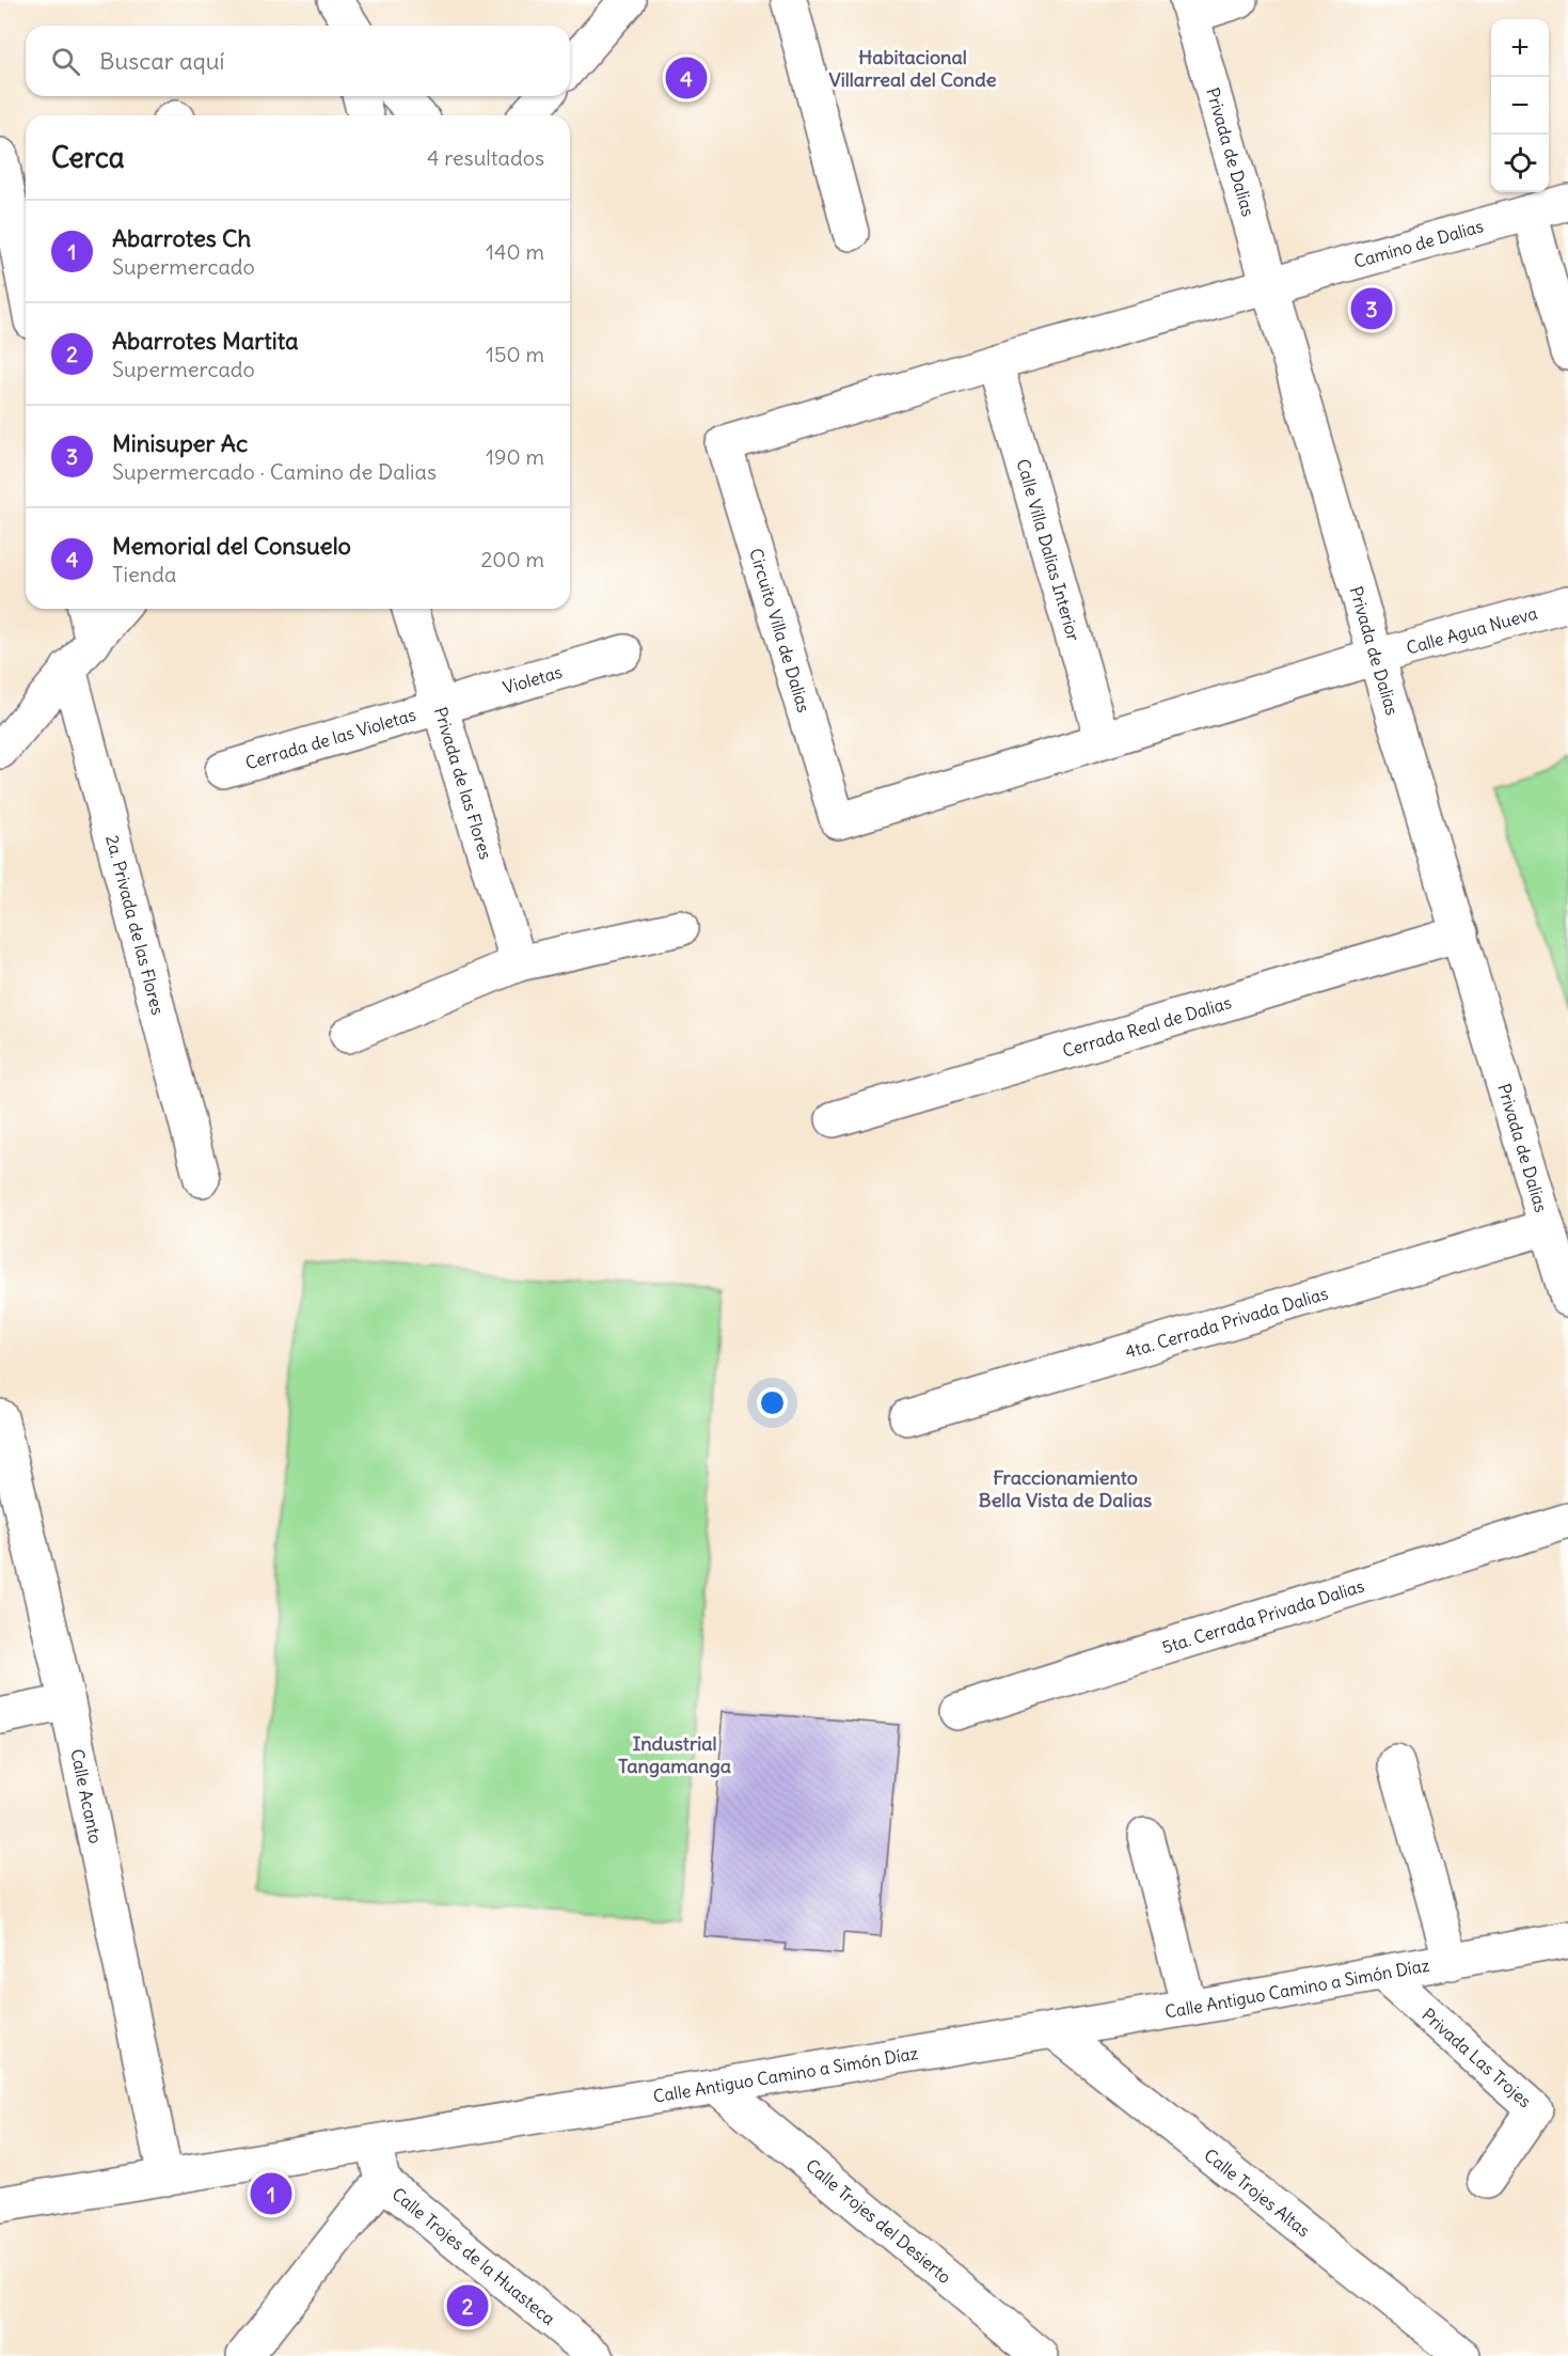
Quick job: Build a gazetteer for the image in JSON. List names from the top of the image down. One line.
{"streets":{"street":["Privada de Dalias","Camino de Dalias","Calle Villa Dalias Interior","Circuito Villa de Dalias","Calle Agua Nueva","Violetas","Cerrada de las Violetas","Privada de las Flores","2a. Privada de las Flores","Cerrada Real de Dalias","4ta. Cerrada Privada Dalias","5ta. Cerrada Privada Dalias","Calle Acanto","Calle Antiguo Camino a Simón Díaz","Privada Las Trojes","Calle Trojes Altas","Calle Trojes del Desierto","Calle Trojes de la Huasteca"]},"crossings":[["Privada de Dalias","Camino de Dalias"],["Privada de Dalias","Circuito Villa de Dalias"],["Privada de Dalias","Calle Agua Nueva"],["Privada de Dalias","Cerrada Real de Dalias"],["Privada de Dalias","4ta. Cerrada Privada Dalias"],["Camino de Dalias","Circuito Villa de Dalias"],["Calle Villa Dalias Interior","Circuito Villa de Dalias"],["Circuito Villa de Dalias","Calle Agua Nueva"],["Violetas","Cerrada de las Violetas"],["Violetas","Privada de las Flores"],["Cerrada de las Violetas","Privada de las Flores"],["Calle Acanto","Calle Antiguo Camino a Simón Díaz"],["Calle Antiguo Camino a Simón Díaz","Privada Las Trojes"],["Calle Antiguo Camino a Simón Díaz","Calle Trojes Altas"],["Calle Antiguo Camino a Simón Díaz","Calle Trojes del Desierto"]],"districts":["Habitacional Villarreal del Conde","Fraccionamiento Bella Vista de Dalias","Industrial Tangamanga"],"page":{"map_buttons":["+","−"],"search":"Buscar aquí","pins":["4","3","1","2"],"heading":["Cerca","4 resultados"],"list":[{"mark":"1","name":"Abarrotes Ch","note":"Supermercado","value":"140 m"},{"mark":"2","name":"Abarrotes Martita","note":"Supermercado","value":"150 m"},{"mark":"3","name":"Minisuper Ac","note":"Supermercado · Camino de Dalias","value":"190 m"},{"mark":"4","name":"Memorial del Consuelo","note":"Tienda","value":"200 m"}]}}
